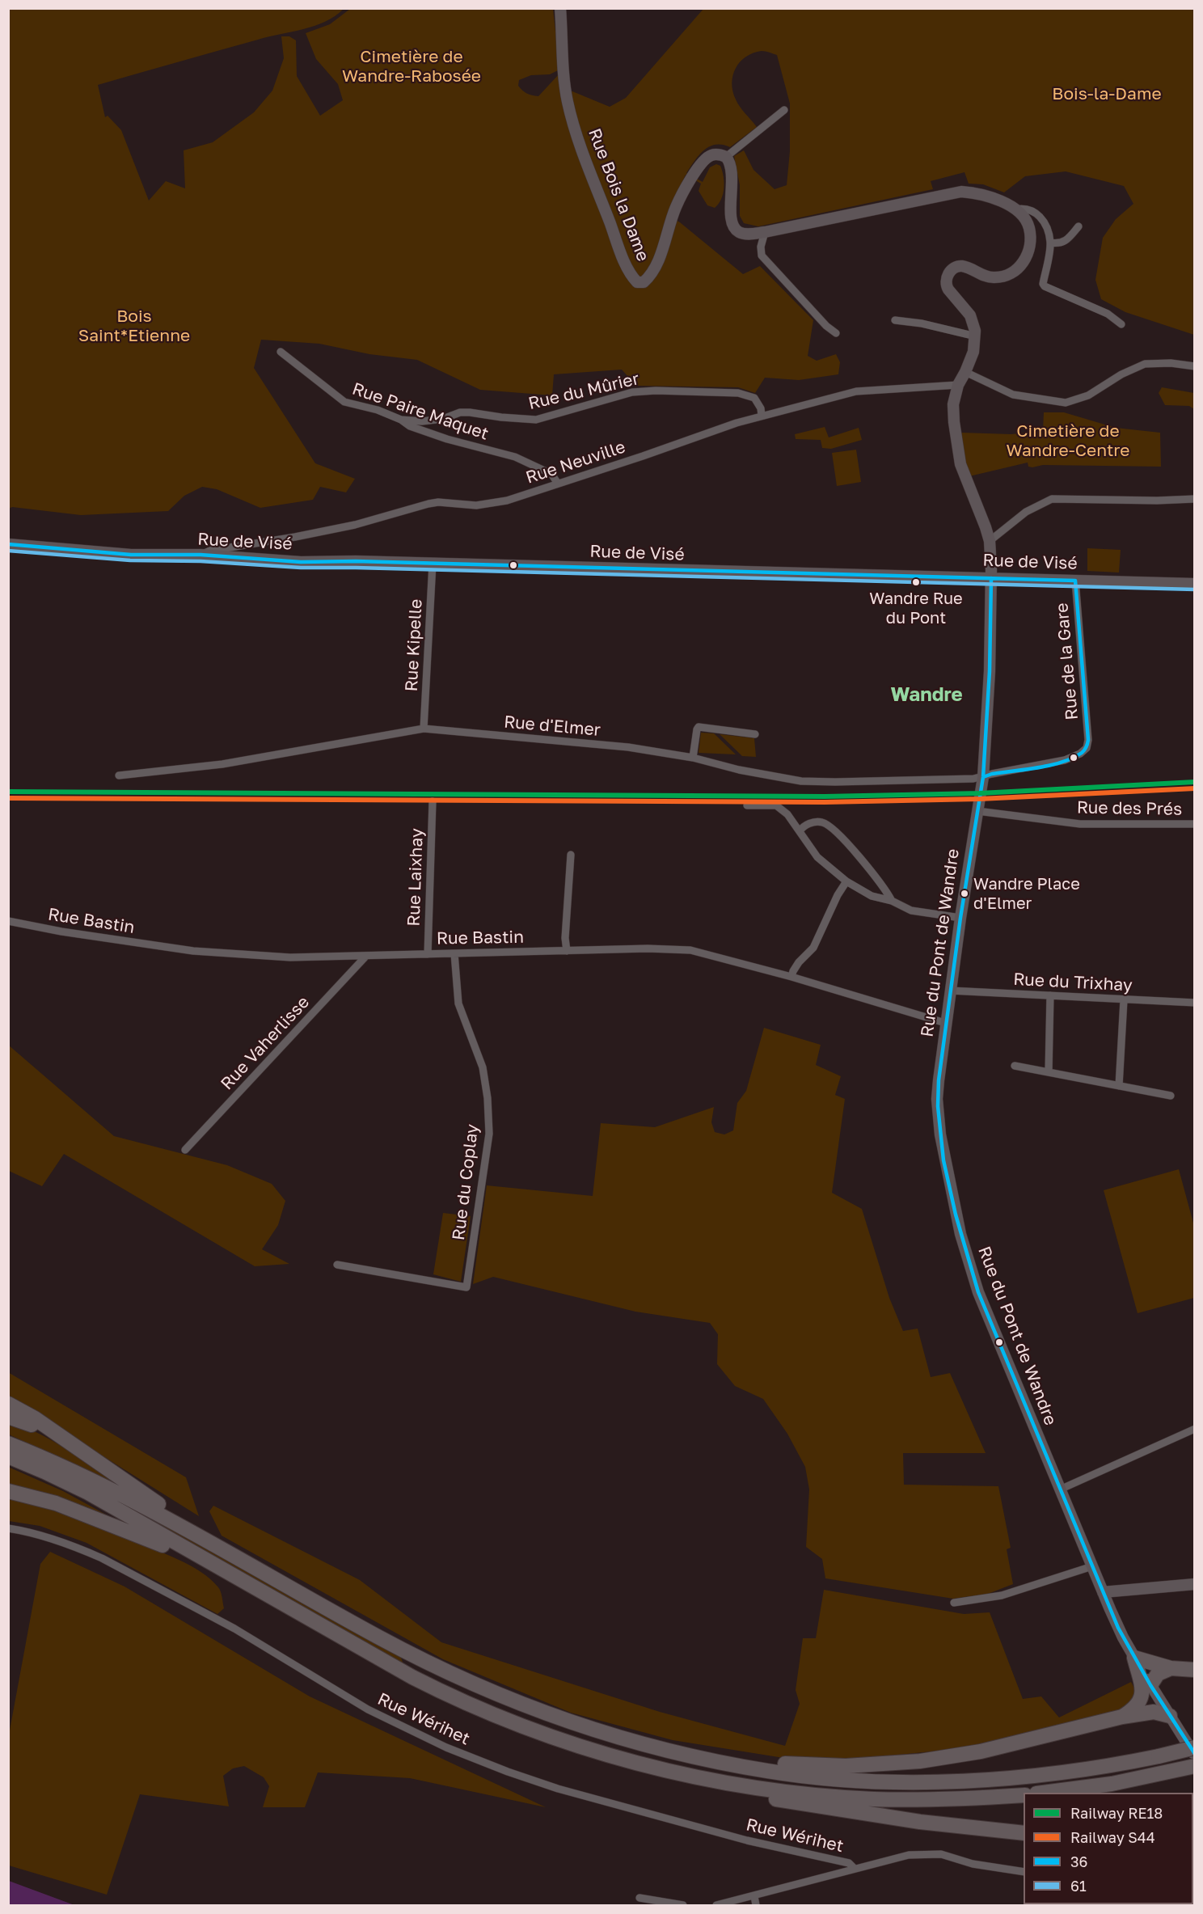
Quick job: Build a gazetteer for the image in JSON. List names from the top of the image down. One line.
{"streets":{"street":["Rue Bois la Dame","Rue du Mûrier","Rue Paire Maquet","Rue Neuville","Rue de Visé","Rue Kipelle","Rue de la Gare","Rue d'Elmer","Rue des Prés","Rue Laixhay","Rue Bastin","Rue du Pont de Wandre","Rue du Trixhay","Rue Vaherlisse","Rue du Coplay","Rue Wérihet"]},"crossings":[["Rue du Mûrier","Rue Paire Maquet"],["Rue du Mûrier","Rue Neuville"],["Rue Paire Maquet","Rue Neuville"],["Rue Neuville","Rue de Visé"],["Rue Neuville","Rue du Pont de Wandre"],["Rue de Visé","Rue Kipelle"],["Rue de Visé","Rue de la Gare"],["Rue de Visé","Rue du Pont de Wandre"],["Rue Kipelle","Rue d'Elmer"],["Rue de la Gare","Rue d'Elmer"],["Rue d'Elmer","Rue du Pont de Wandre"],["Rue des Prés","Rue du Pont de Wandre"],["Rue Laixhay","Rue Bastin"],["Rue Bastin","Rue du Pont de Wandre"],["Rue Bastin","Rue Vaherlisse"],["Rue Bastin","Rue du Coplay"],["Rue du Pont de Wandre","Rue du Trixhay"]],"districts":["Wandre"],"parks":["Cimetière de Wandre-Rabosée","Bois-la-Dame","Bois Saint*Etienne","Cimetière de Wandre-Centre"],"places":["Wandre Rue du Pont","Wandre Place d'Elmer"],"lines":["transit line 36","transit line 61","rail line RE18","rail line S44"],"legend":["Railway RE18","Railway S44","36","61"]}
